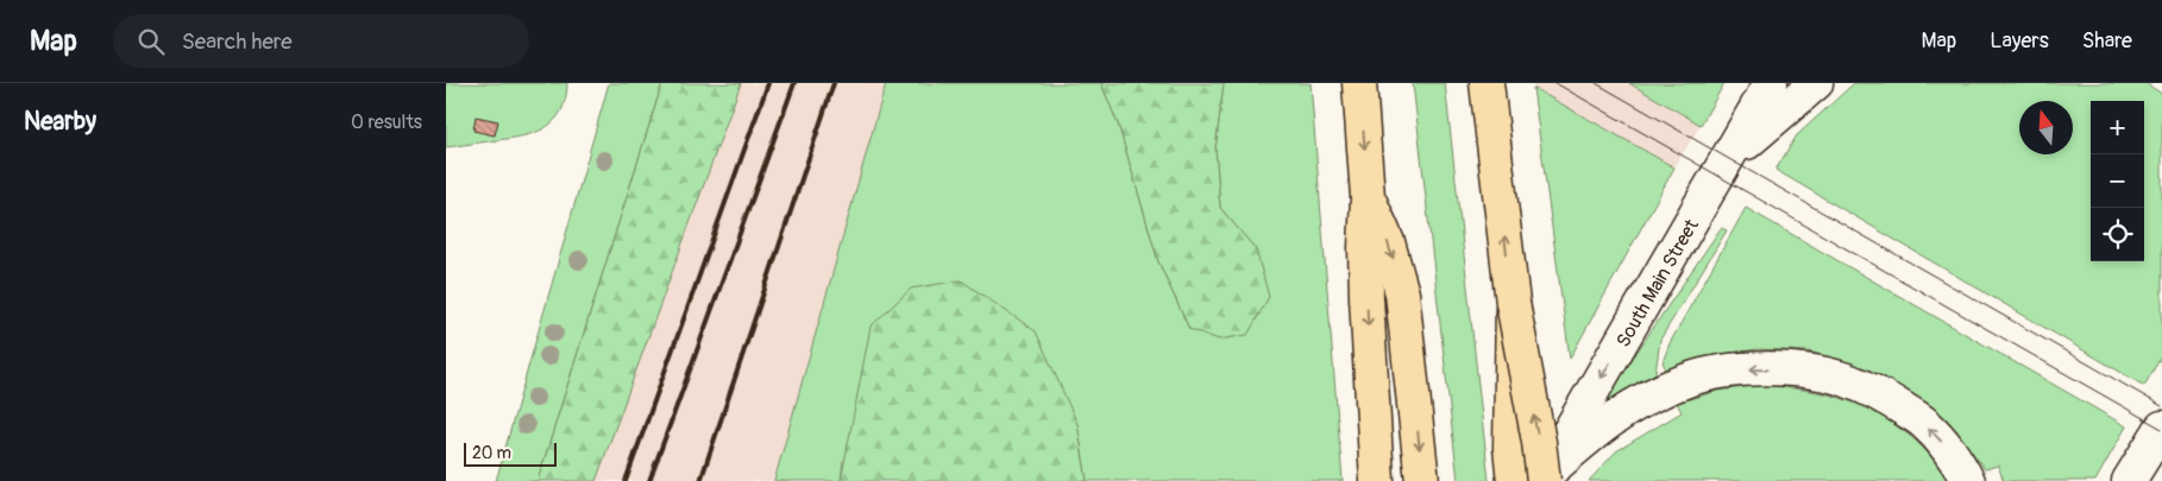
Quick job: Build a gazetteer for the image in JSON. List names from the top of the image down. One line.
{"streets":{"main road":["South Main Street"]},"one_way":["South Main Street"],"scale_bar":"20 m","north":"top","page":{"header":"Map","search":"Search here","nav":["Map","Layers","Share"],"heading":["Nearby","0 results"],"map_buttons":["+","−"],"scale":"20 m"}}
